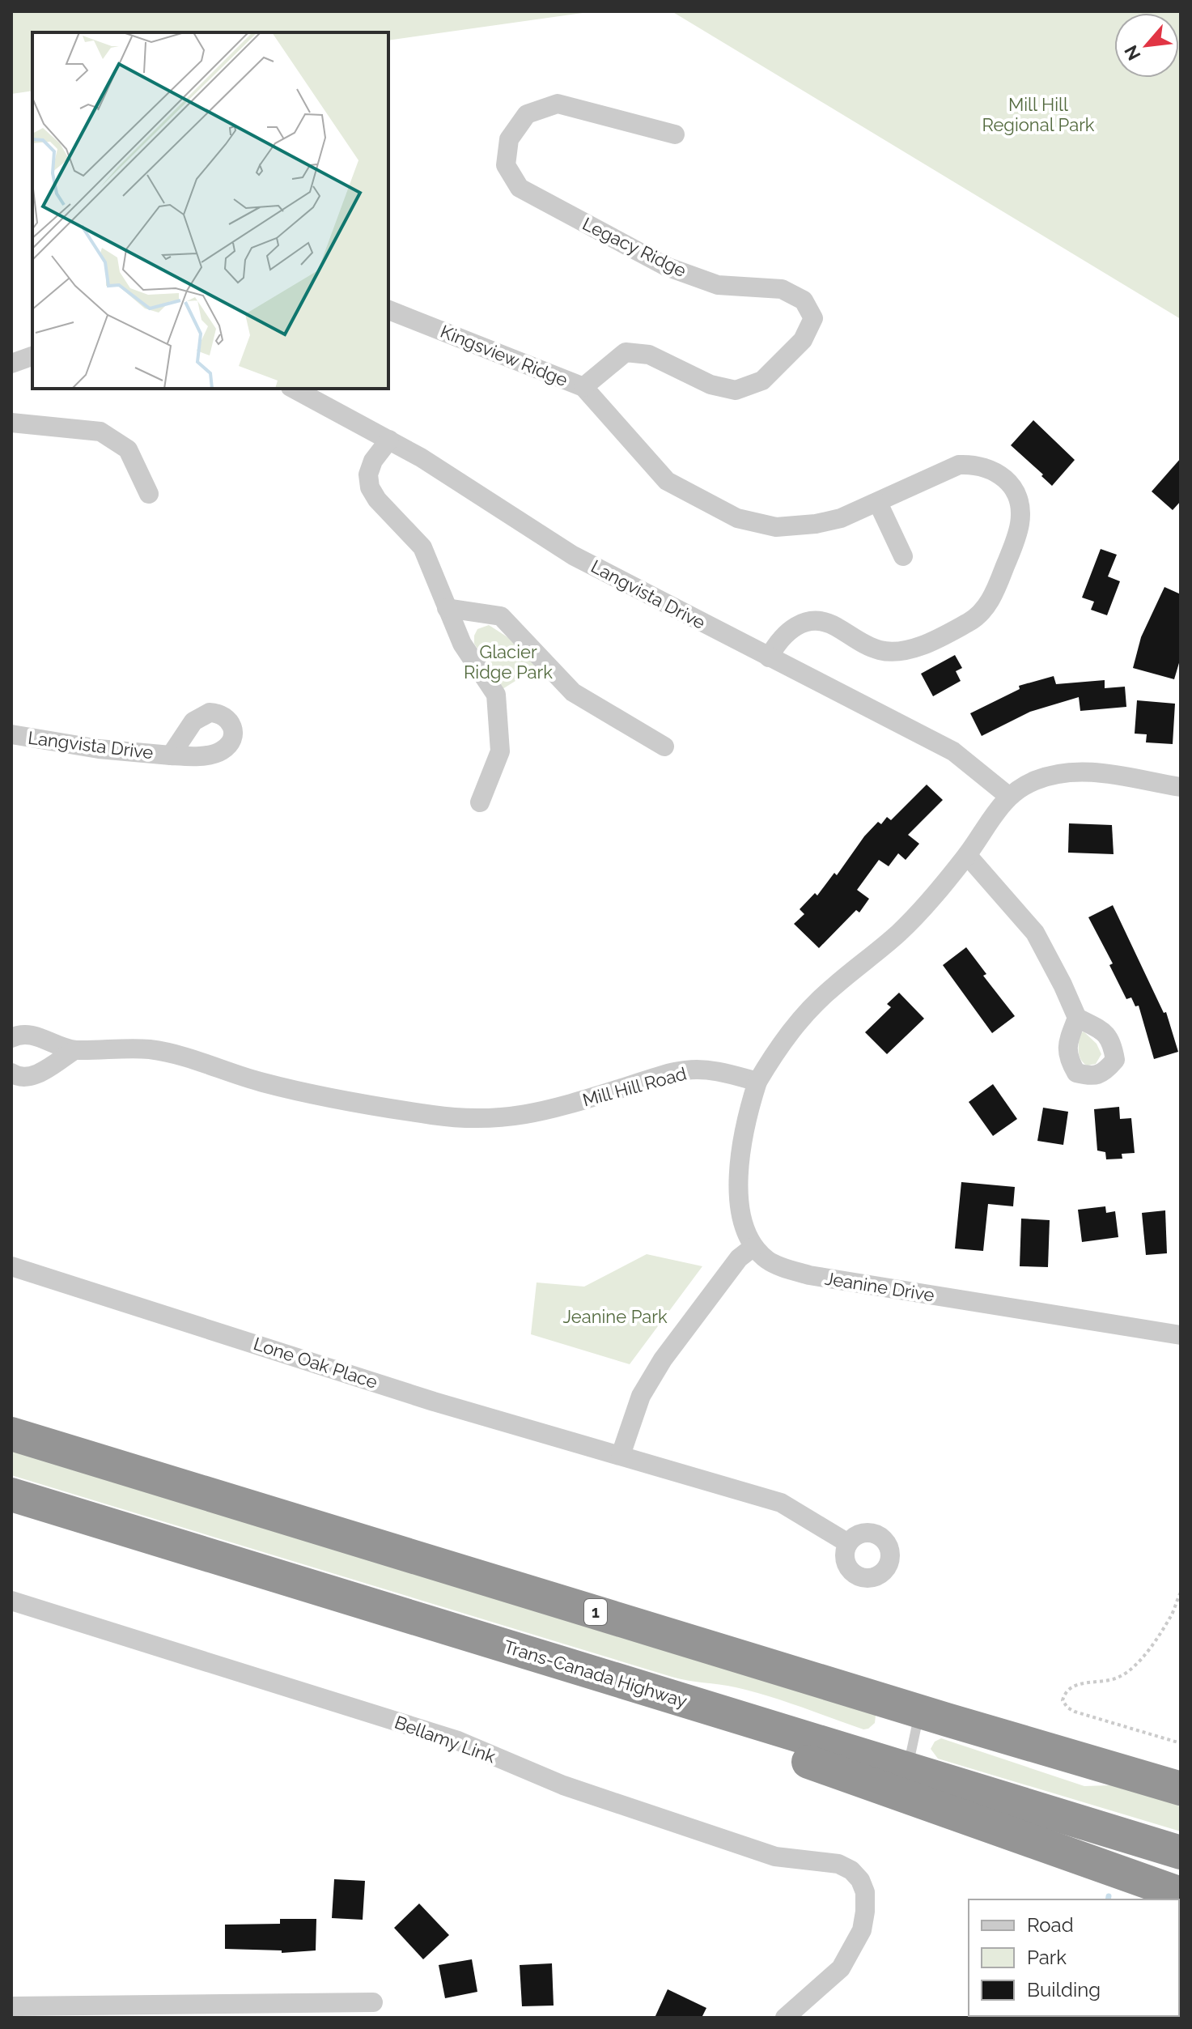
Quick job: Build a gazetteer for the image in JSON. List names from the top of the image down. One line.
{"streets":{"highway":["1","Trans-Canada Highway"],"street":["Legacy Ridge","Kingsview Ridge","Langvista Drive","Mill Hill Road","Jeanine Drive","Lone Oak Place","Bellamy Link"]},"crossings":[["Legacy Ridge","Kingsview Ridge"],["Kingsview Ridge","Langvista Drive"]],"parks":["Mill Hill Regional Park","Glacier Ridge Park","Jeanine Park"],"legend":["Road","Park","Building"],"north":"bottom left"}
